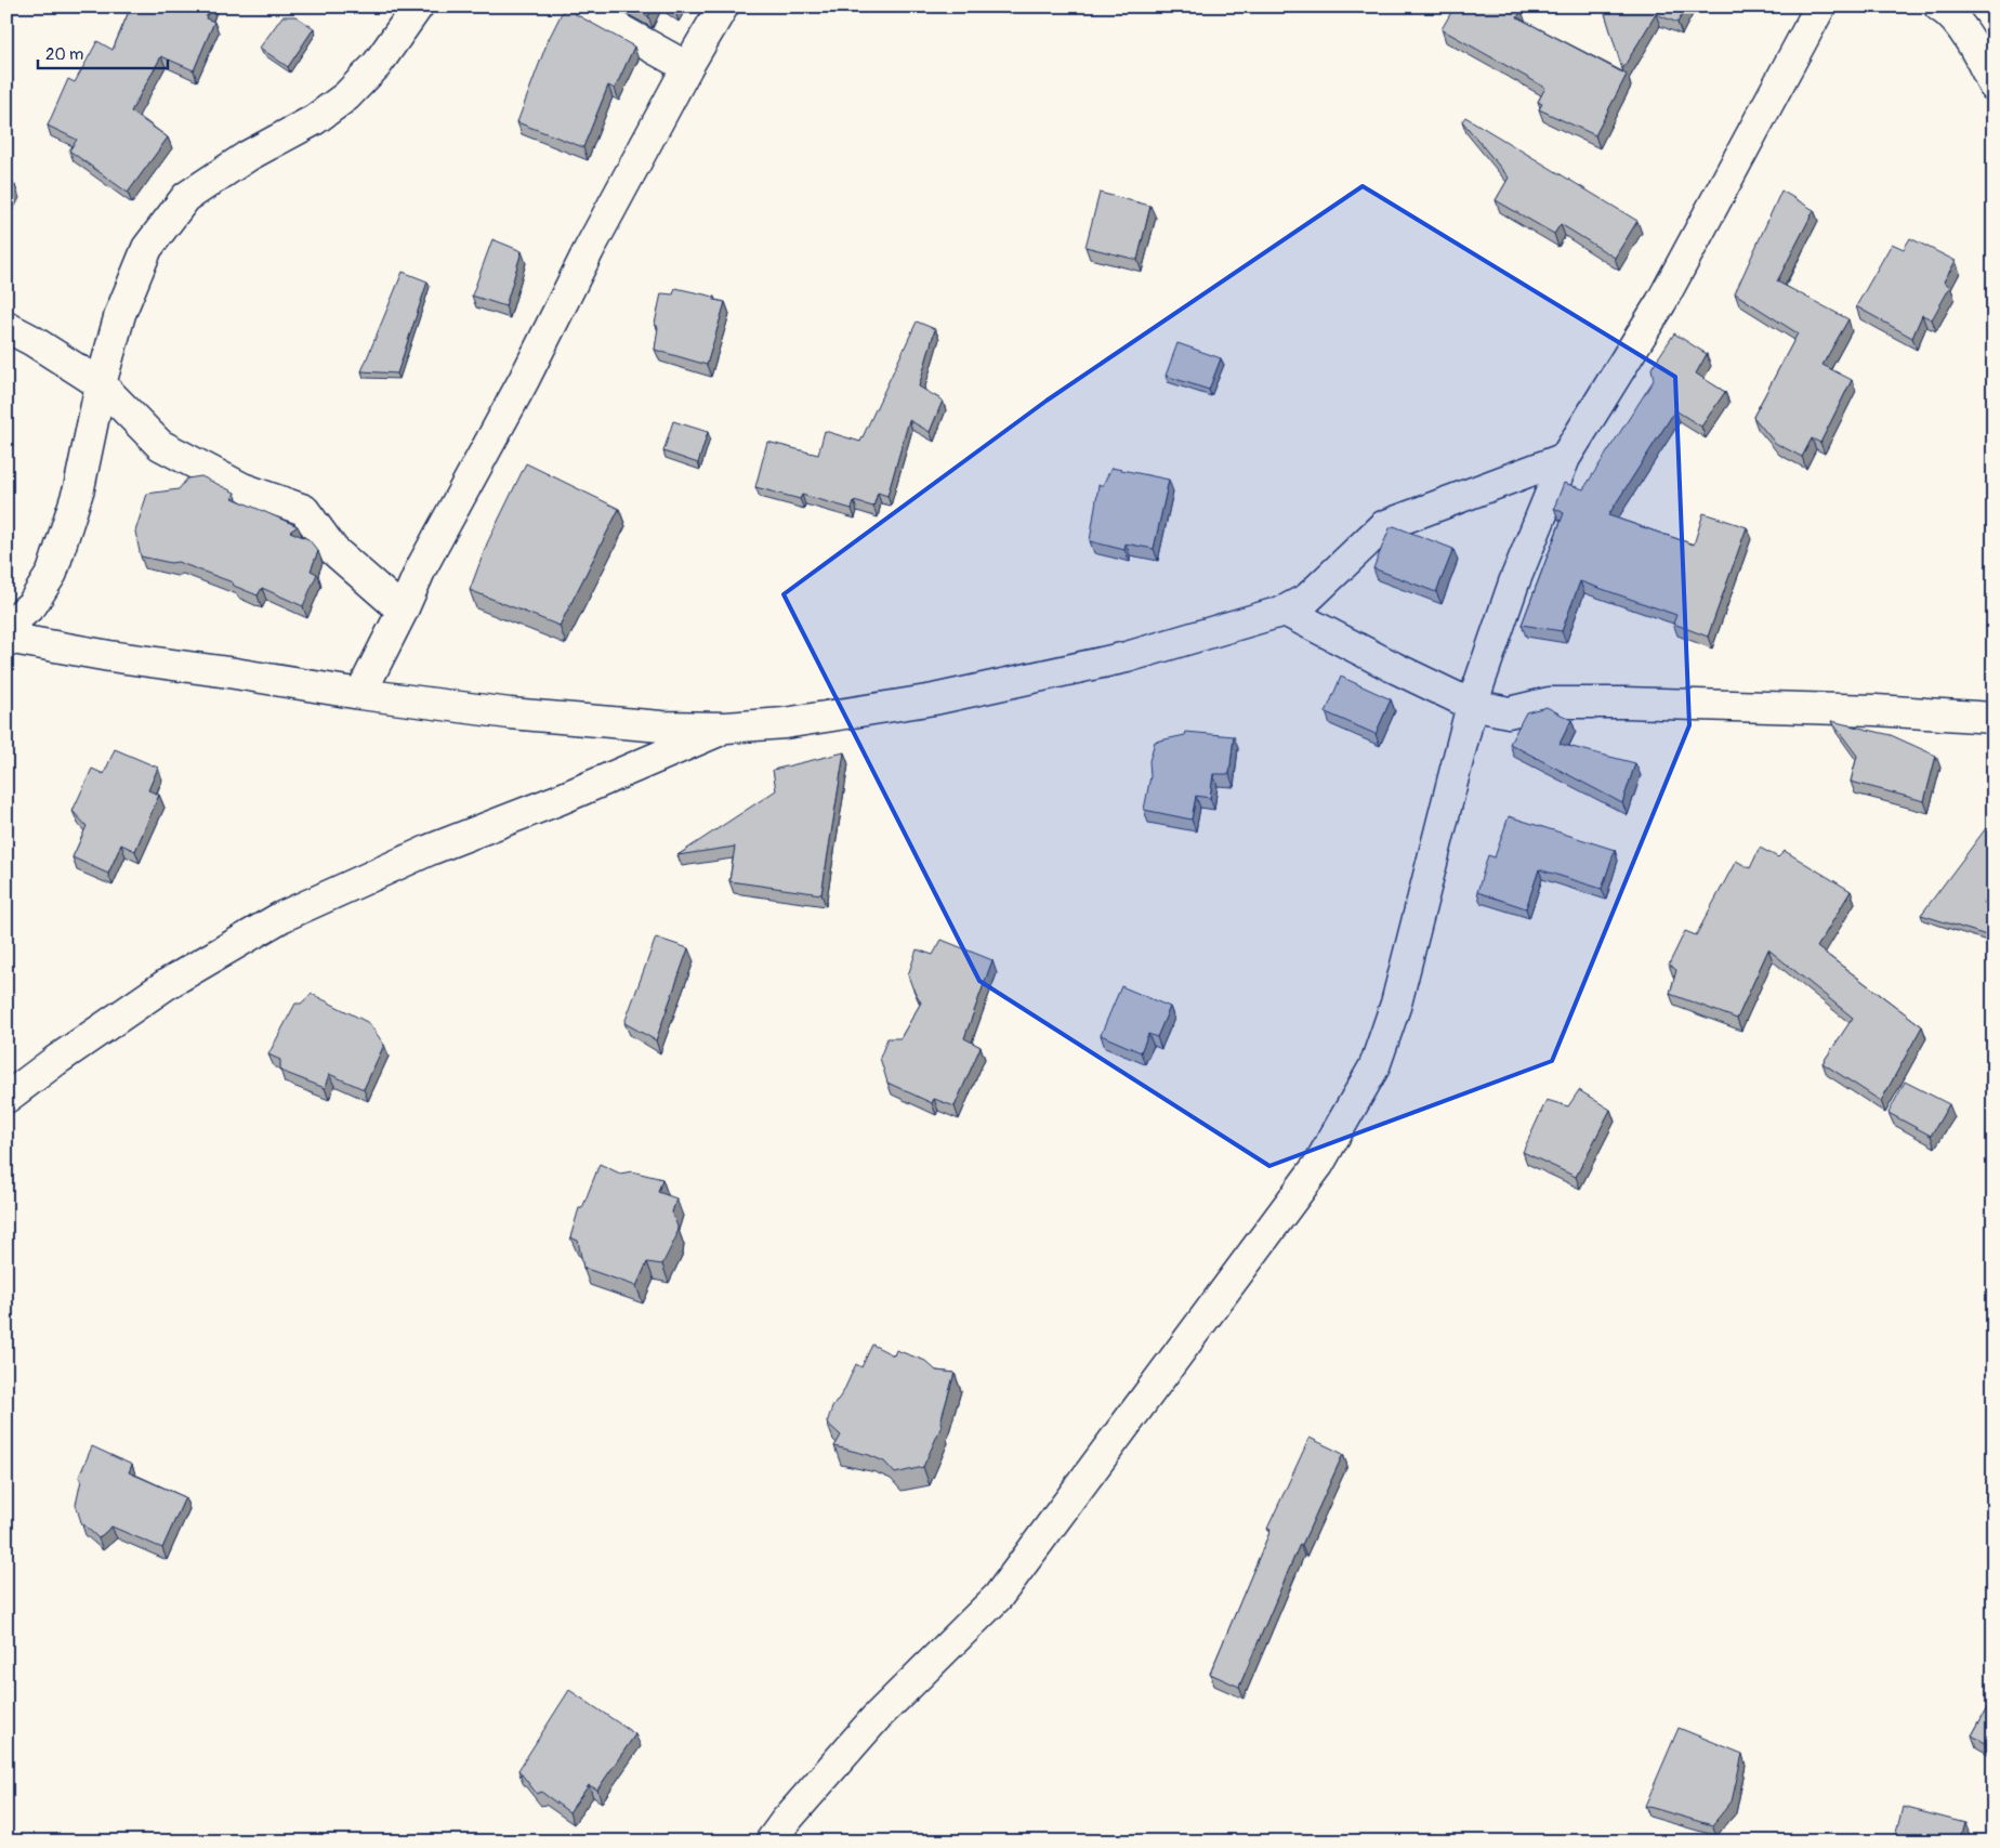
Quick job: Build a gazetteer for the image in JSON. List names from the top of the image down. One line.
{"scale_bar":"20 m"}
